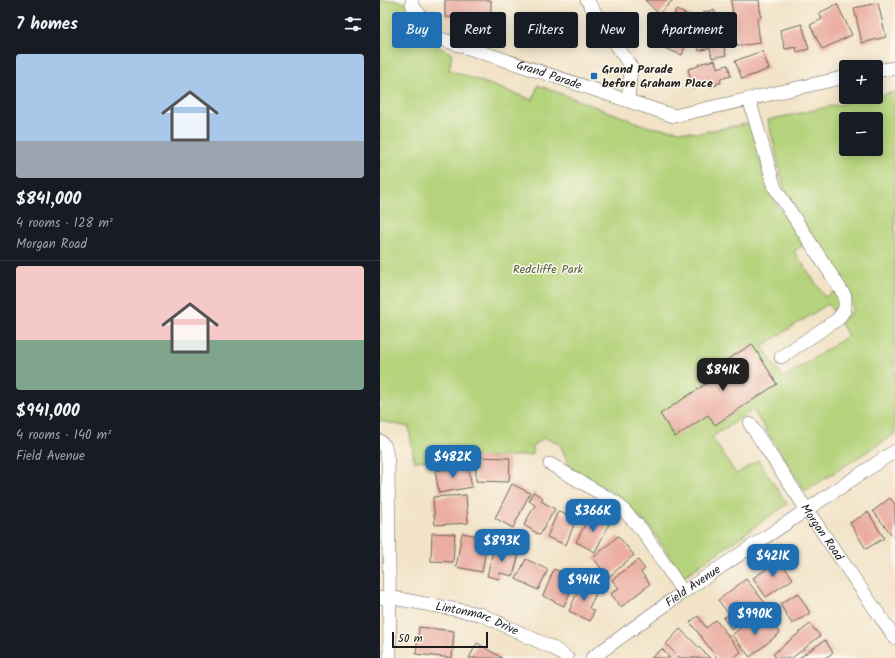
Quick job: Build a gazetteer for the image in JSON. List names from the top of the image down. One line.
{"streets":{"street":["Grand Parade","Morgan Road","Field Avenue","Lintonmarc Drive"]},"crossings":[["Morgan Road","Field Avenue"]],"parks":["Redcliffe Park"],"places":{"transit":["Grand Parade before Graham Place"]},"scale_bar":"50 m","page":{"heading":"7 homes","chip":["Buy","Rent","Filters","New","Apartment"],"list":[{"name":"$841,000","note":"4 rooms · 128 m² · Morgan Road"},{"name":"$941,000","note":"4 rooms · 140 m² · Field Avenue"}],"map_buttons":["+","−"],"price":["$841K","$482K","$366K","$893K","$421K","$941K","$990K"],"scale":"50 m"}}
